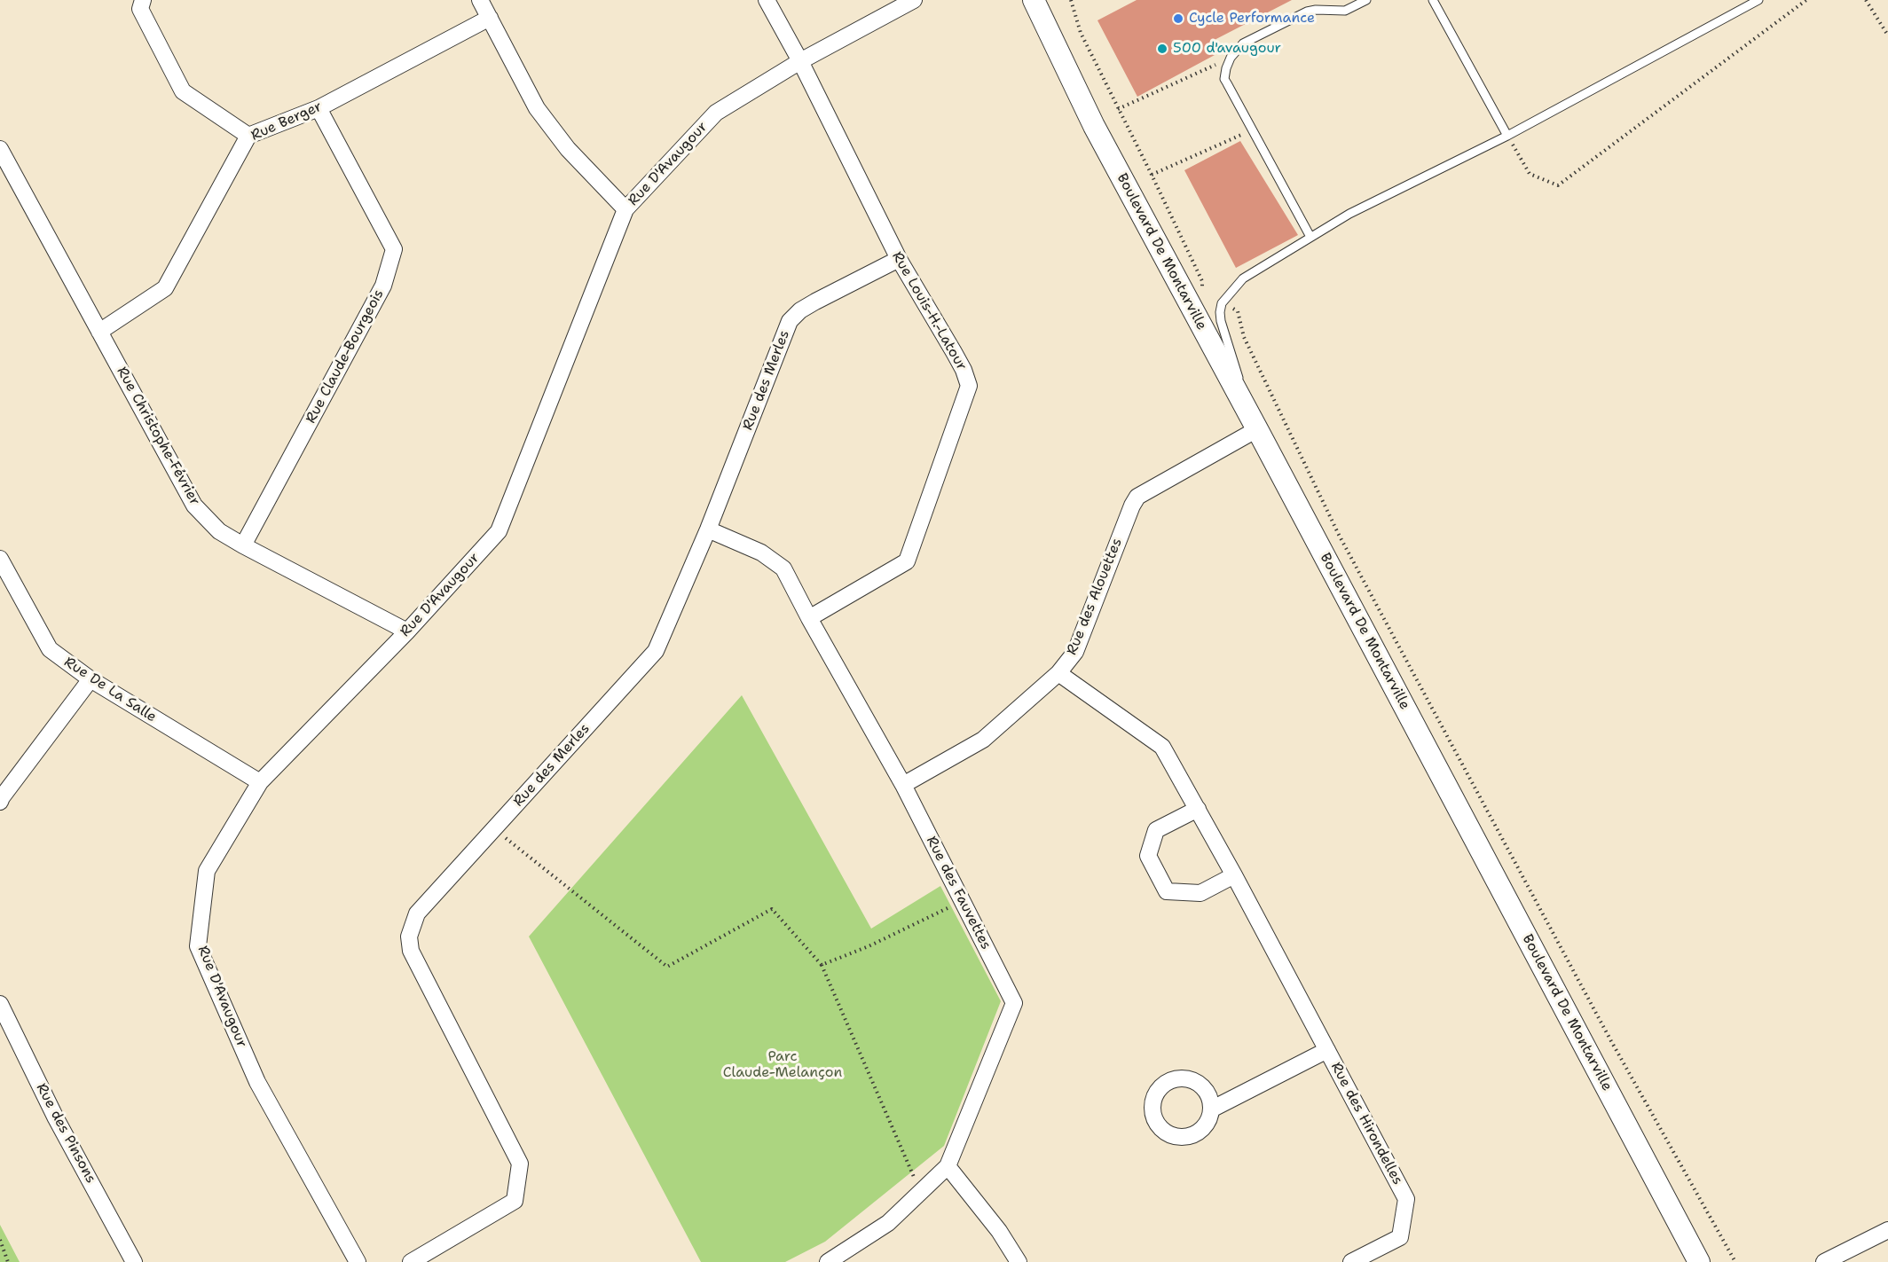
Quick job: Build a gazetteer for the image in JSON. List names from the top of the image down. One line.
{"streets":{"street":["Rue Berger","Rue D'Avaugour","Boulevard De Montarville","Rue Louis-H.-Latour","Rue Claude-Bourgeois","Rue des Merles","Rue Christophe-Février","Rue des Alouettes","Rue De La Salle","Rue des Fauvettes","Rue des Hirondelles","Rue des Pinsons"]},"crossings":[["Rue Berger","Rue Claude-Bourgeois"],["Rue Berger","Rue Christophe-Février"],["Rue D'Avaugour","Rue Louis-H.-Latour"],["Rue D'Avaugour","Rue Christophe-Février"],["Rue D'Avaugour","Rue De La Salle"],["Boulevard De Montarville","Rue des Alouettes"],["Rue Louis-H.-Latour","Rue des Merles"],["Rue Louis-H.-Latour","Rue des Fauvettes"],["Rue Claude-Bourgeois","Rue Christophe-Février"],["Rue des Merles","Rue des Fauvettes"],["Rue des Alouettes","Rue des Fauvettes"],["Rue des Alouettes","Rue des Hirondelles"]],"parks":["Parc Claude-Melançon"],"places":["Cycle Performance","500 d'avaugour"]}
